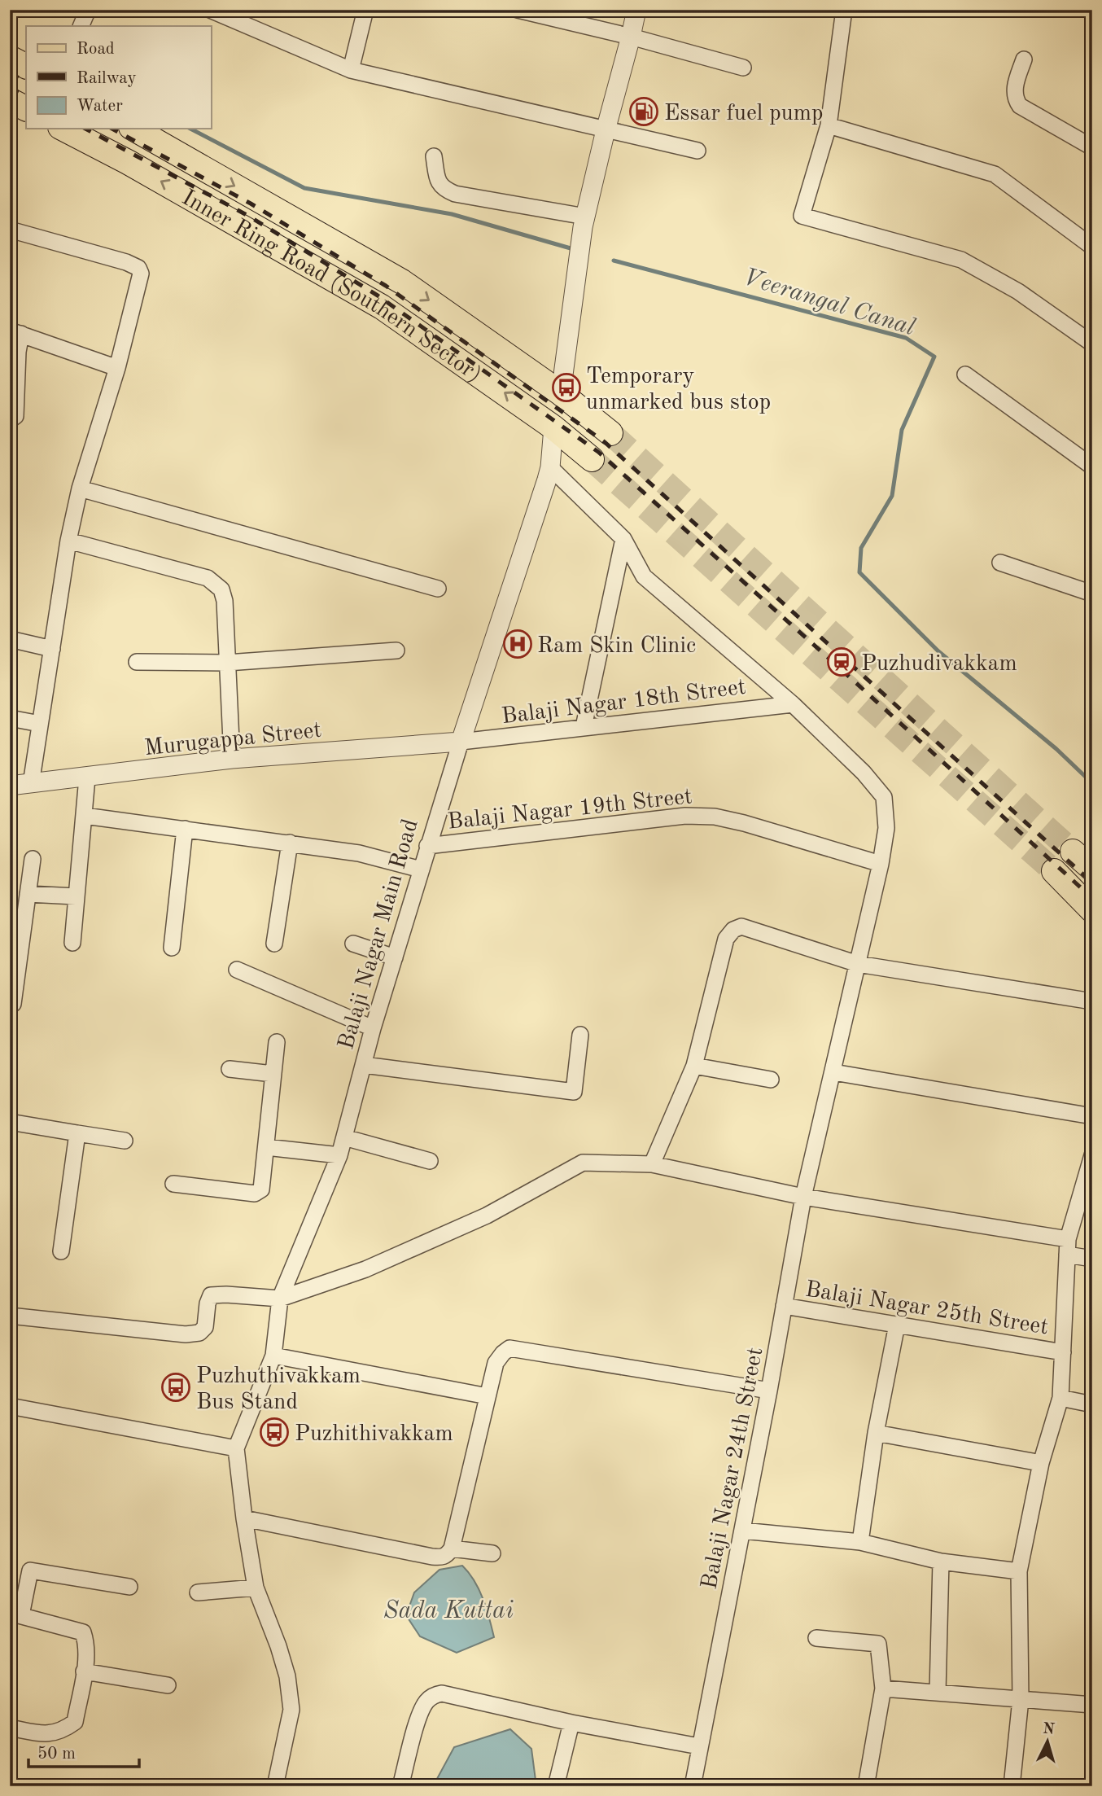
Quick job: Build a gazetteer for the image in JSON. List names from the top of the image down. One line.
{"streets":{"main road":["Inner Ring Road (Southern Sector)"],"street":["Balaji Nagar 18th Street","Murugappa Street","Balaji Nagar 19th Street","Balaji Nagar Main Road","Balaji Nagar 25th Street","Balaji Nagar 24th Street"]},"crossings":[["Inner Ring Road (Southern Sector)","Balaji Nagar Main Road"],["Balaji Nagar 18th Street","Murugappa Street"],["Balaji Nagar 18th Street","Balaji Nagar Main Road"],["Balaji Nagar 18th Street","Balaji Nagar 24th Street"],["Murugappa Street","Balaji Nagar Main Road"],["Balaji Nagar 19th Street","Balaji Nagar Main Road"],["Balaji Nagar 19th Street","Balaji Nagar 24th Street"],["Balaji Nagar Main Road","Balaji Nagar 24th Street"],["Balaji Nagar 25th Street","Balaji Nagar 24th Street"]],"water":["Veerangal Canal","Sada Kuttai"],"places":{"fuel station":["Essar fuel pump"],"bus stop":["Temporary unmarked bus stop","Puzhuthivakkam Bus Stand","Puzhithivakkam"],"hospital":["Ram Skin Clinic"],"station":["Puzhudivakkam"]},"legend":["Road","Railway","Water"],"scale_bar":"50 m","north":"top"}
